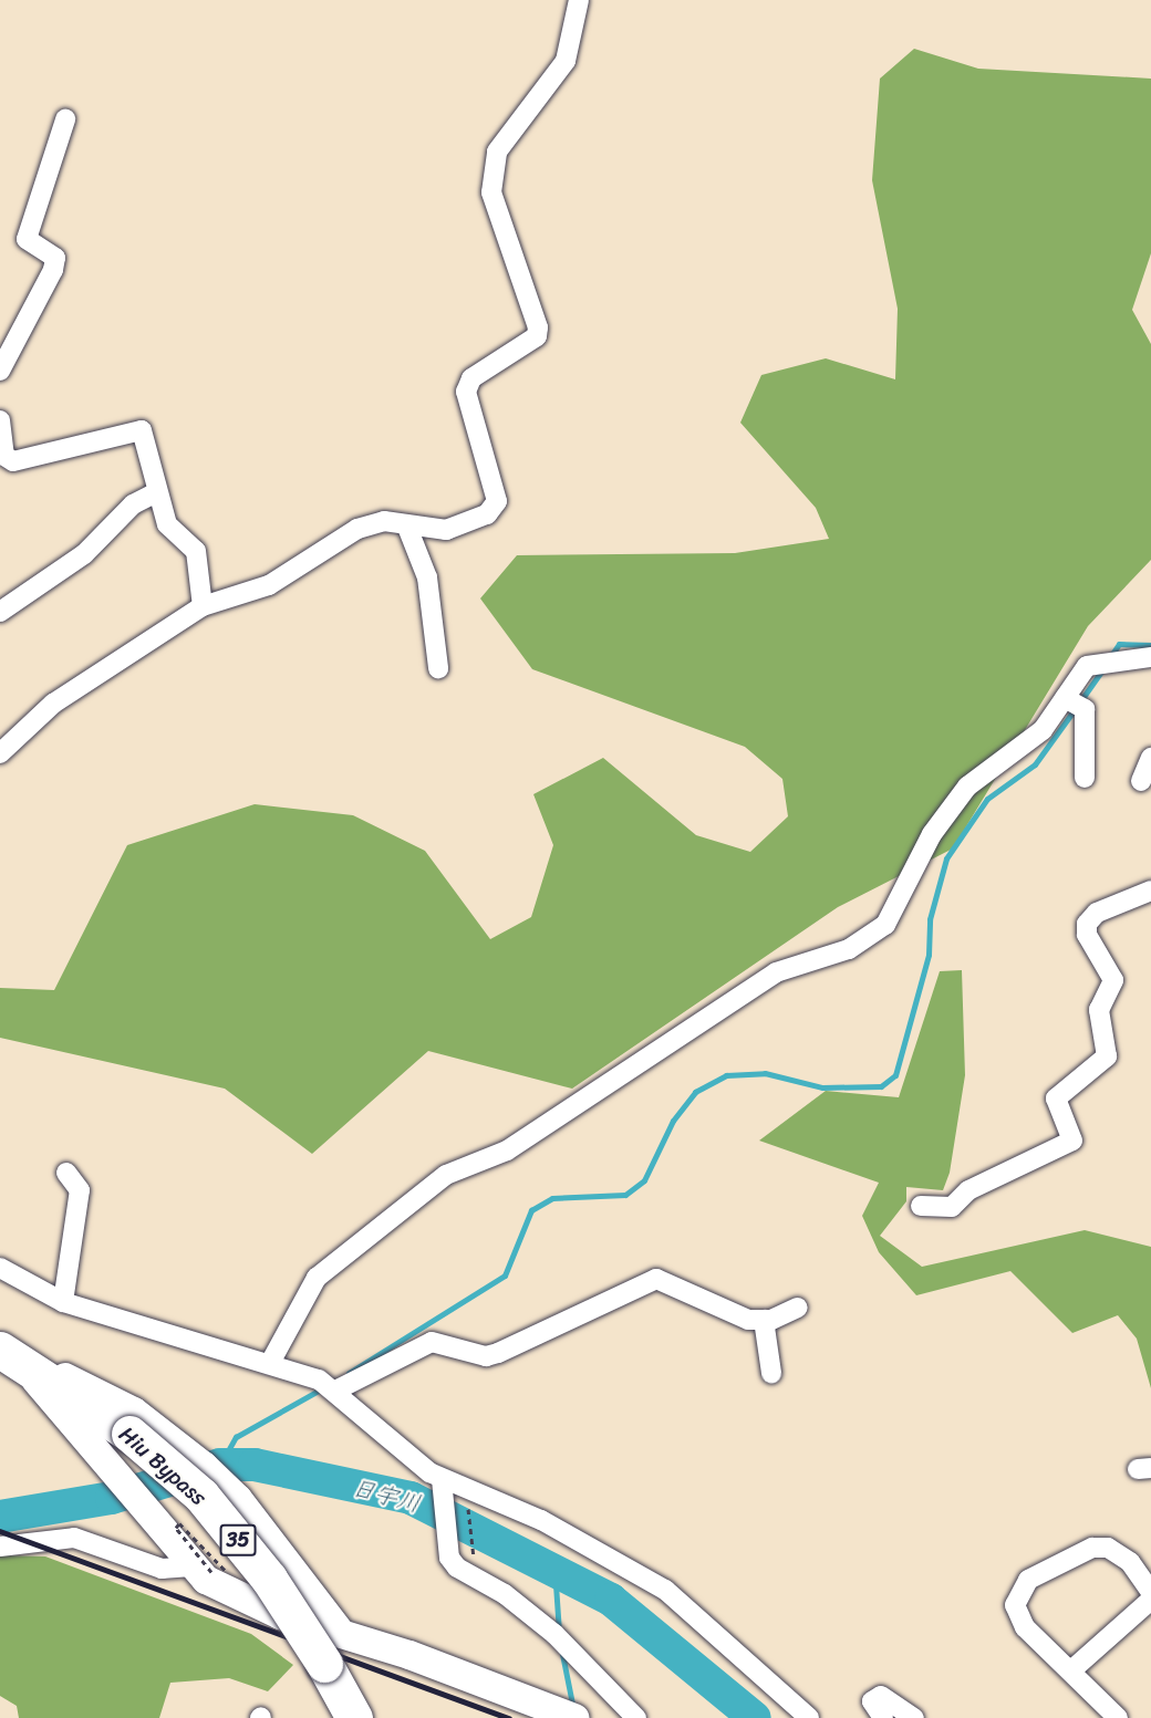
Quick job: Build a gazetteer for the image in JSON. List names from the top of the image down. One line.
{"streets":{"highway":["Hiu Bypass","35"]},"water":["日宇川"]}
